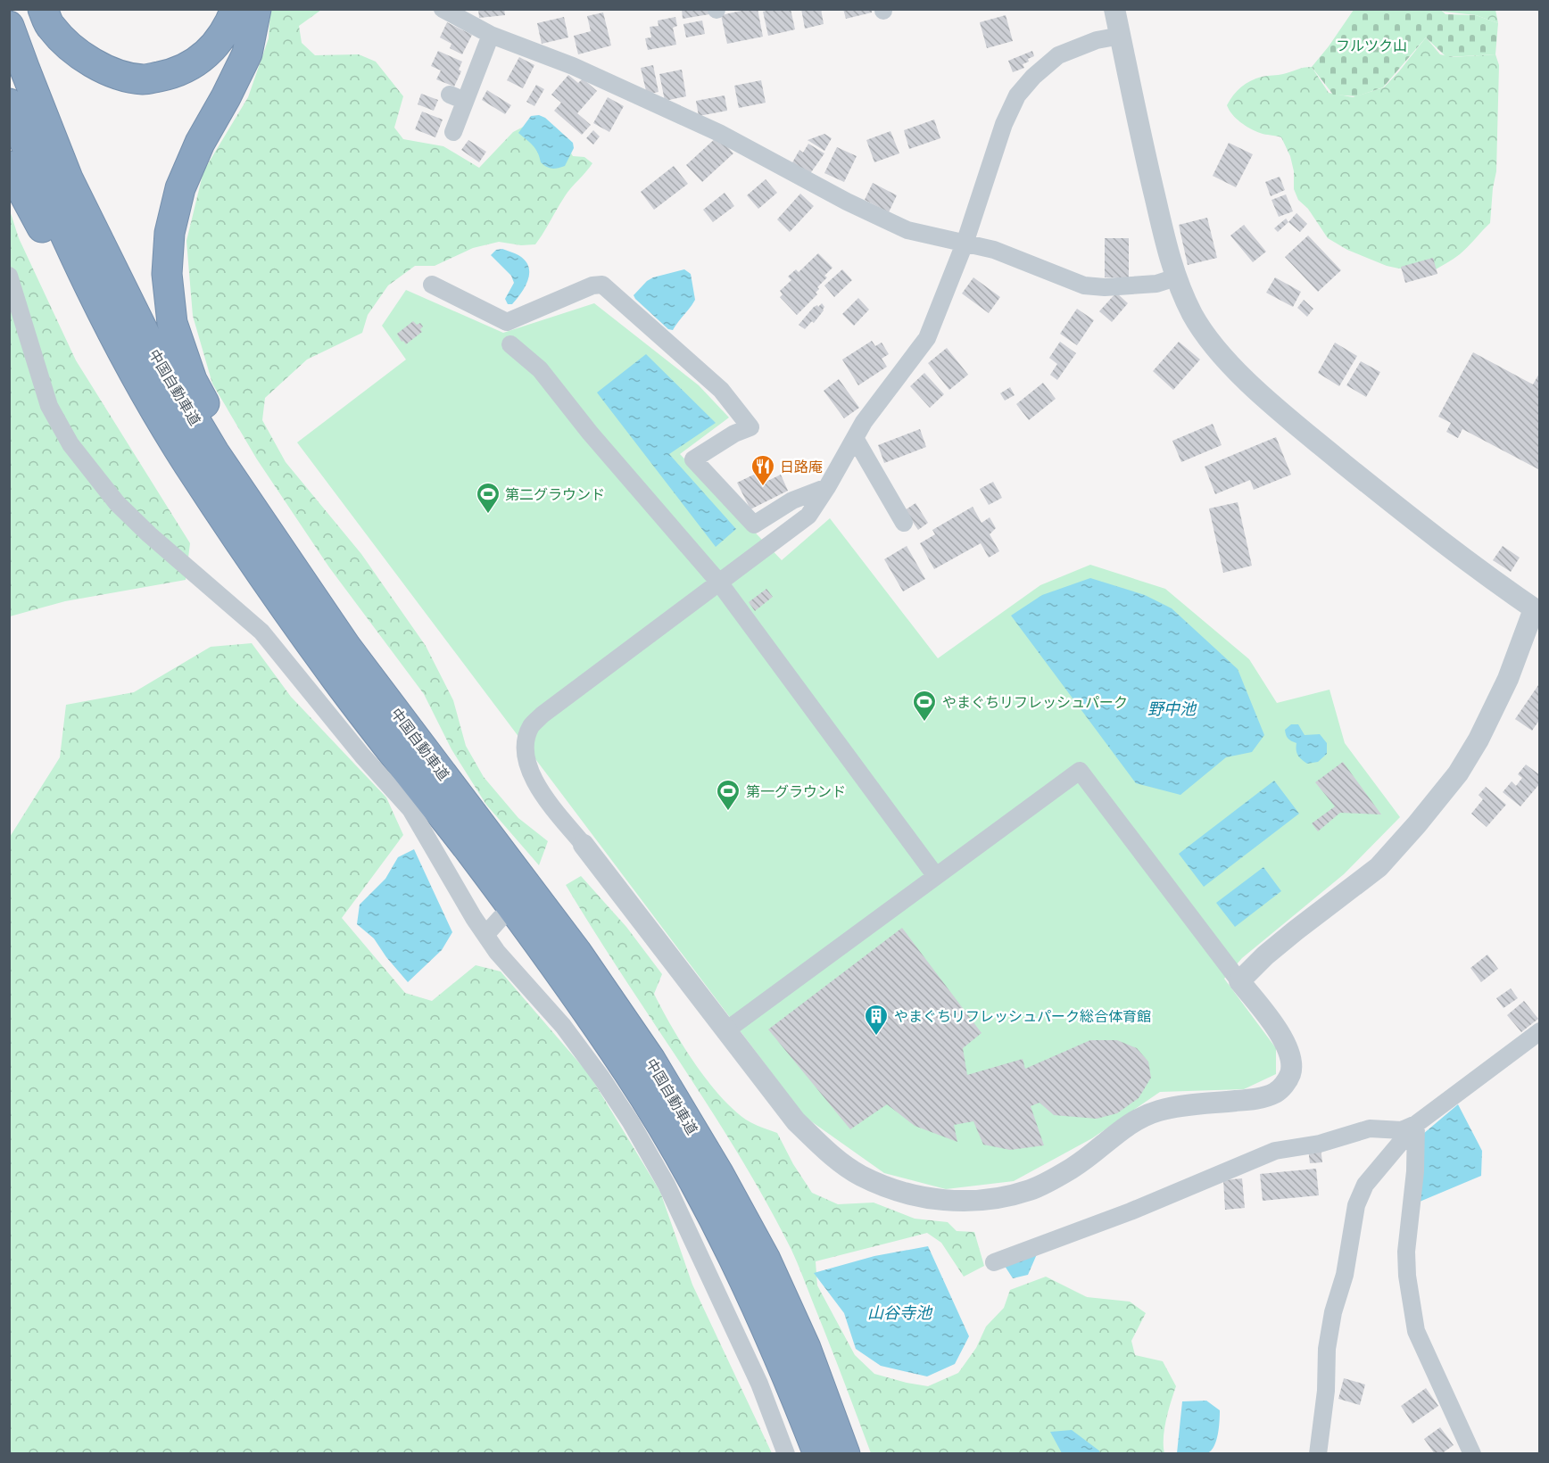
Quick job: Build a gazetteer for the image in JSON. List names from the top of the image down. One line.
{"streets":{"highway":["中国自動車道"]},"water":["野中池","山谷寺池"],"parks":["フルツク山"],"places":{"restaurant":["日路庵"],"sports":["第二グラウンド","やまぐちリフレッシュパーク","第一グラウンド"],"building":["やまぐちリフレッシュパーク総合体育館"]}}
